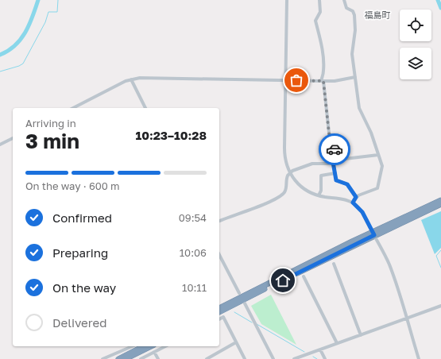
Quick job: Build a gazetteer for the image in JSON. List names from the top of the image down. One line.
{"districts":["福島町"],"page":{"heading":["3 min","Arriving in","10:23–10:28"],"bar":"On the way · 600 m","list":[["Confirmed","09:54"],["Preparing","10:06"],["On the way","10:11"],"Delivered"]}}
